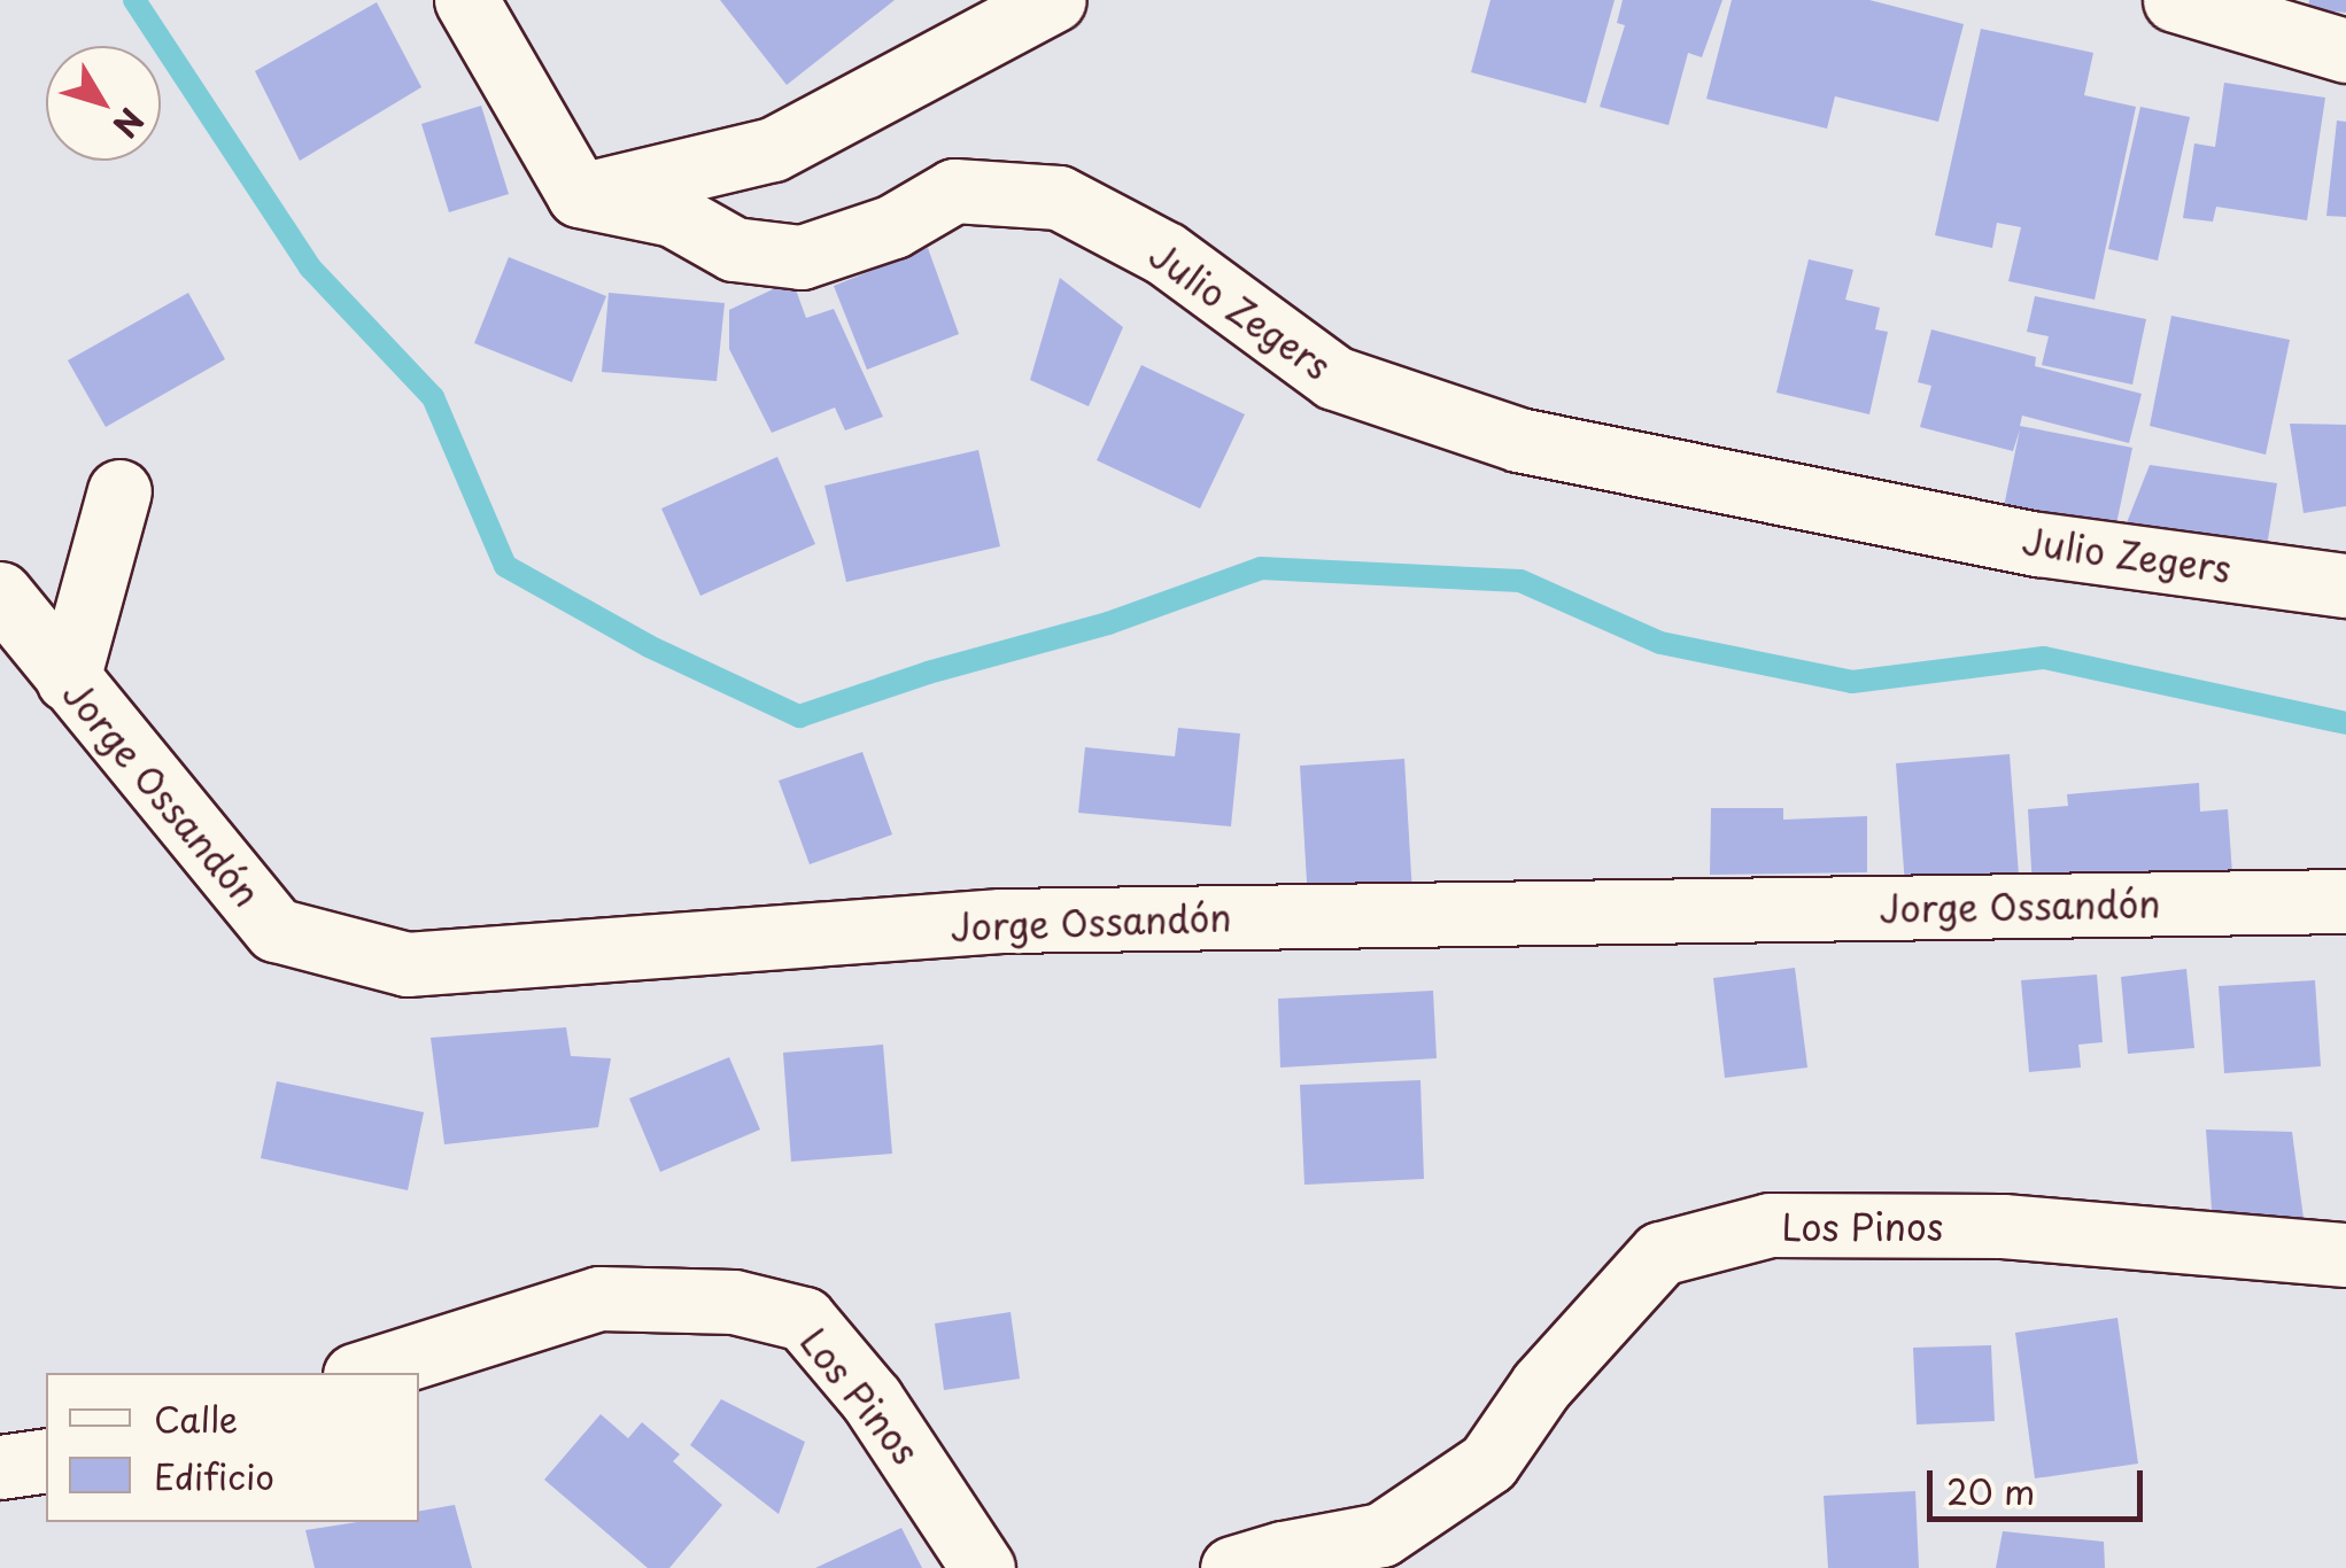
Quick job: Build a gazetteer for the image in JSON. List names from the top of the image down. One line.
{"streets":{"street":["Julio Zegers","Jorge Ossandón","Los Pinos"]},"legend":["Calle","Edificio"],"scale_bar":"20 m","north":"bottom right"}
